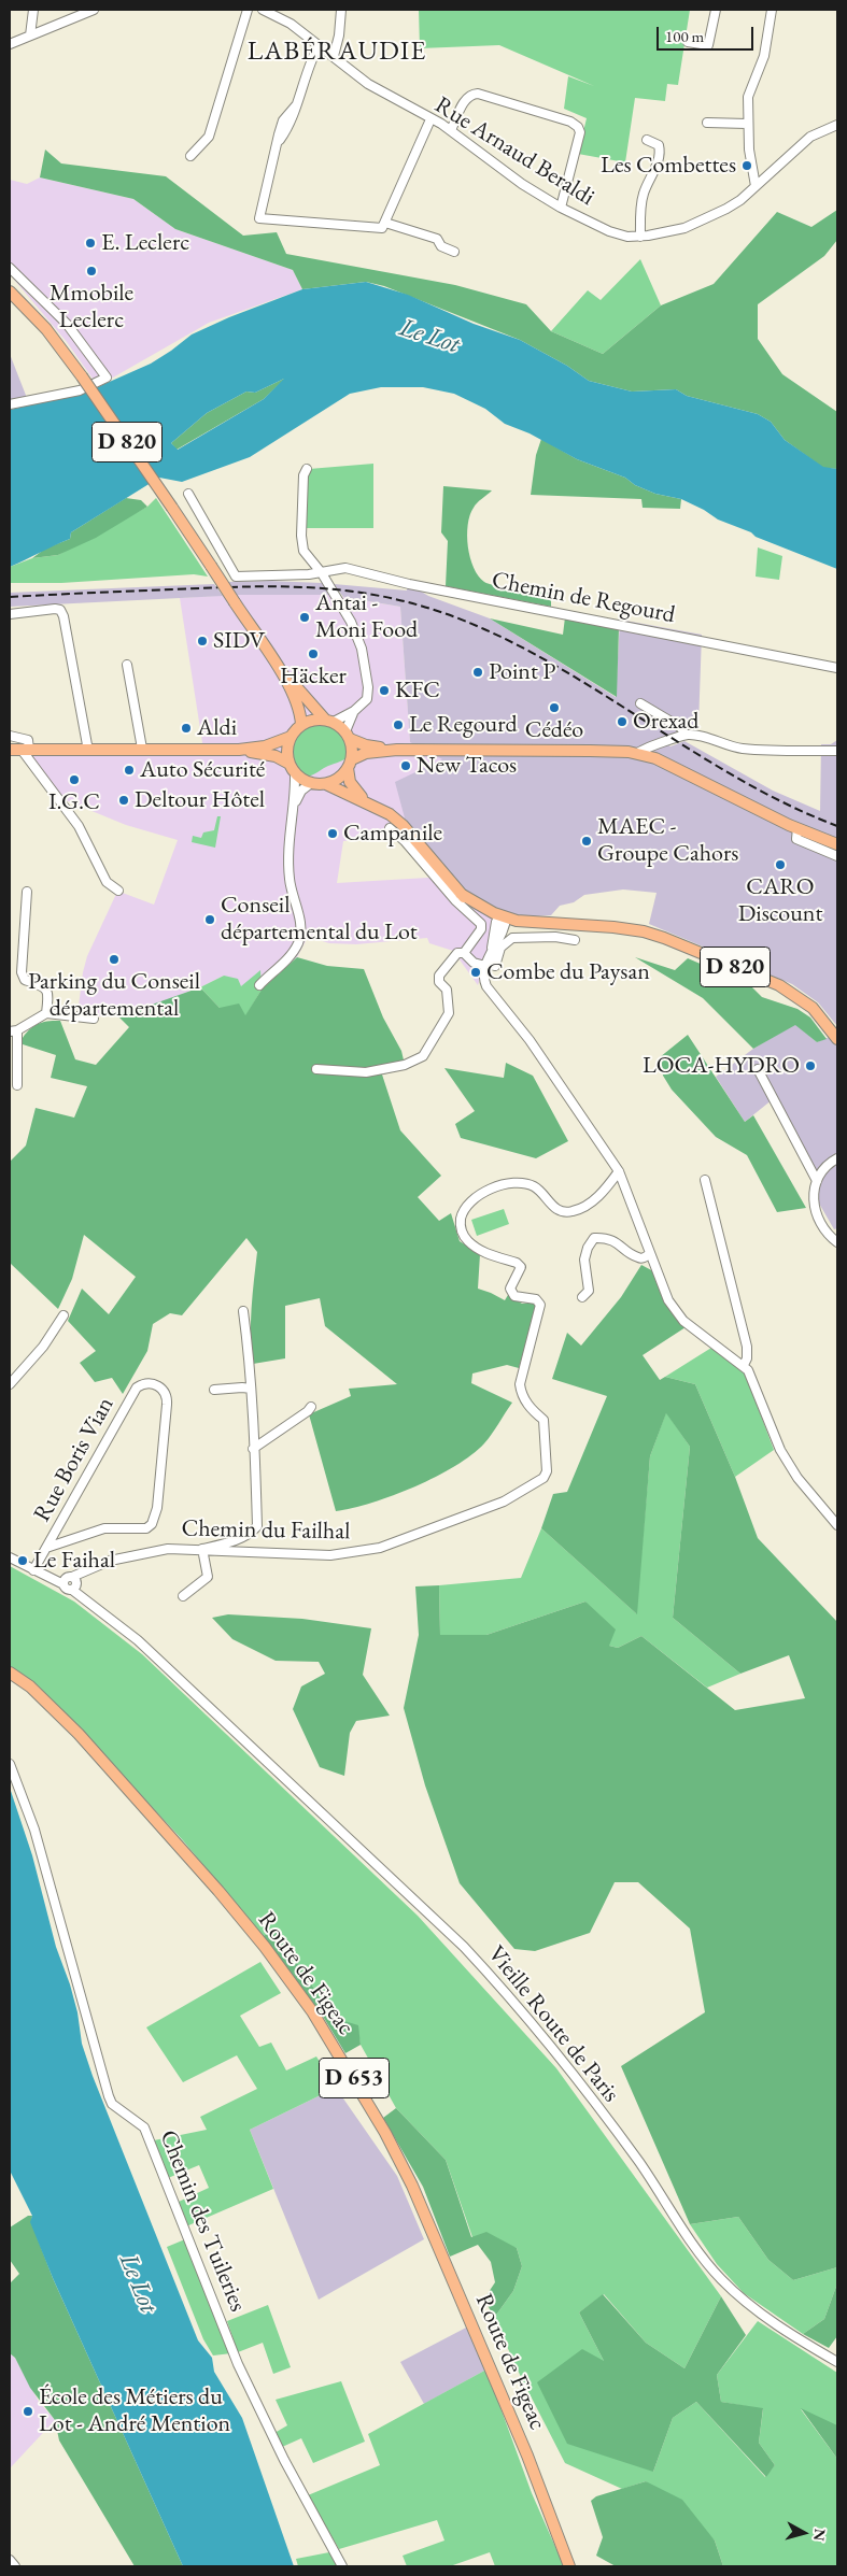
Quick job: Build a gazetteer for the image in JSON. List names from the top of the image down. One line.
{"streets":{"main road":["D 820","Route de Figeac","D 653"],"street":["Rue Arnaud Beraldi","Chemin de Regourd","Rue Boris Vian","Chemin du Failhal","Vieille Route de Paris","Chemin des Tuileries"]},"crossings":[["Chemin du Failhal","Vieille Route de Paris"]],"districts":["LABÉRAUDIE"],"water":["Le Lot"],"places":["Les Combettes","E. Leclerc","Mmobile Leclerc","Antai - Moni Food","SIDV","Häcker","Point P","KFC","Cédéo","Orexad","Le Regourd","Aldi","New Tacos","Auto Sécurité","I.G.C","Deltour Hôtel","Campanile","MAEC - Groupe Cahors","CARO Discount","Conseil départemental du Lot","Parking du Conseil départemental","Combe du Paysan","LOCA-HYDRO","Le Faihal","École des Métiers du Lot - André Mention"],"scale_bar":"100 m","north":"right"}
